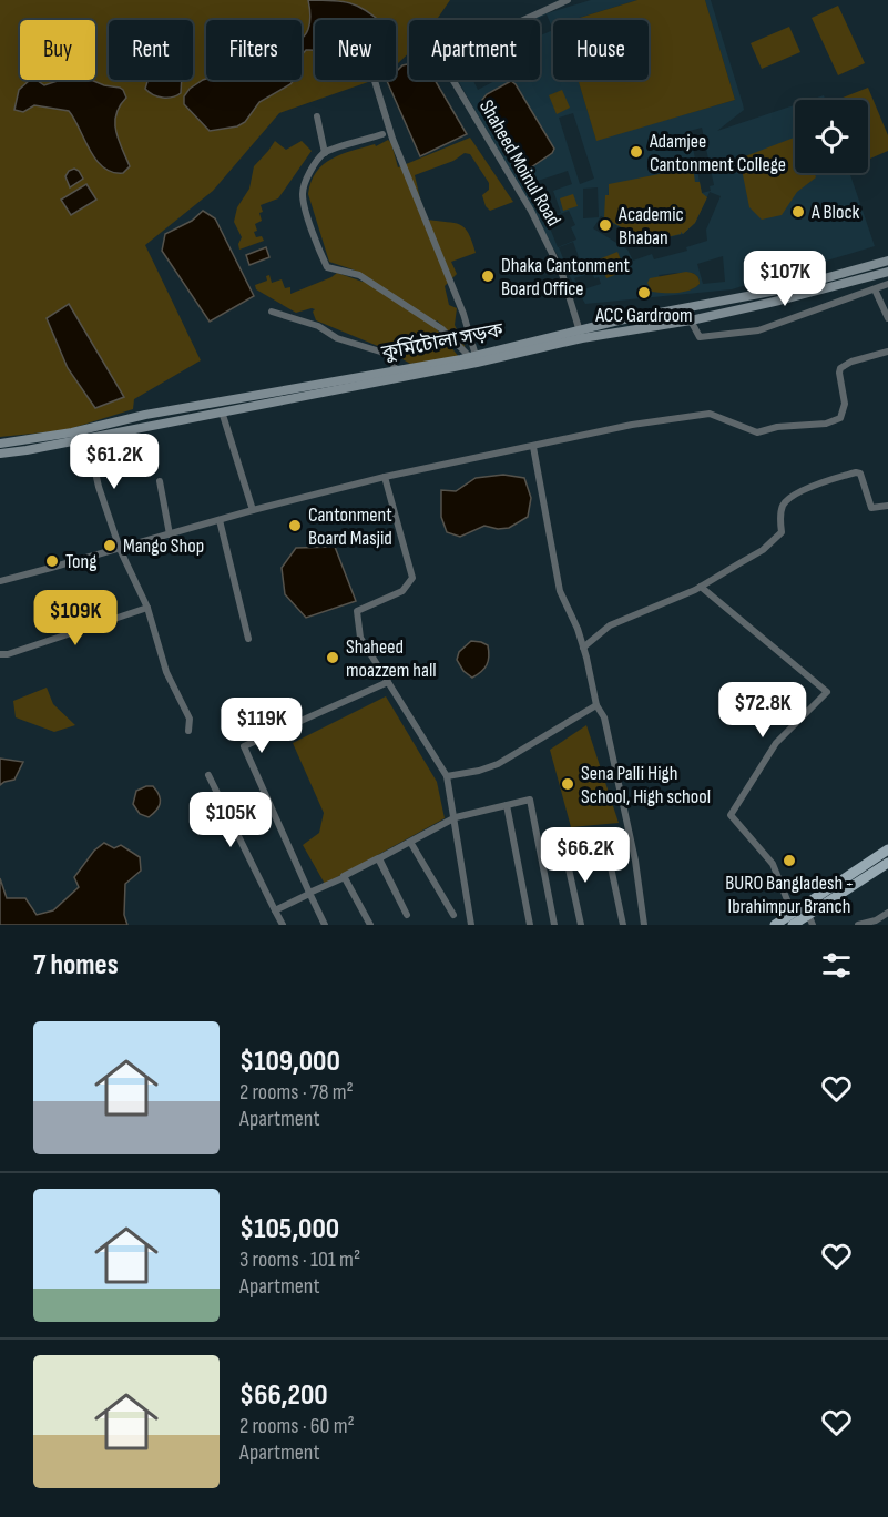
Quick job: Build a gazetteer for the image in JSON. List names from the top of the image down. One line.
{"streets":{"main road":["কুর্মিটোলা সড়ক"],"street":["Shaheed Moinul Road"]},"crossings":[["Shaheed Moinul Road","কুর্মিটোলা সড়ক"]],"places":["Adamjee Cantonment College","A Block","Academic Bhaban","Dhaka Cantonment Board Office","ACC Gardroom","Cantonment Board Masjid","Mango Shop","Tong","Shaheed moazzem hall","Sena Palli High School, High school","BURO Bangladesh - Ibrahimpur Branch"],"page":{"chip":["Buy","Rent","Filters","New","Apartment","House"],"price":["$107K","$61.2K","$109K","$72.8K","$119K","$105K","$66.2K"],"heading":"7 homes","list":[{"name":"$109,000","note":"2 rooms · 78 m² · Apartment"},{"name":"$105,000","note":"3 rooms · 101 m² · Apartment"},{"name":"$66,200","note":"2 rooms · 60 m² · Apartment"}]}}
